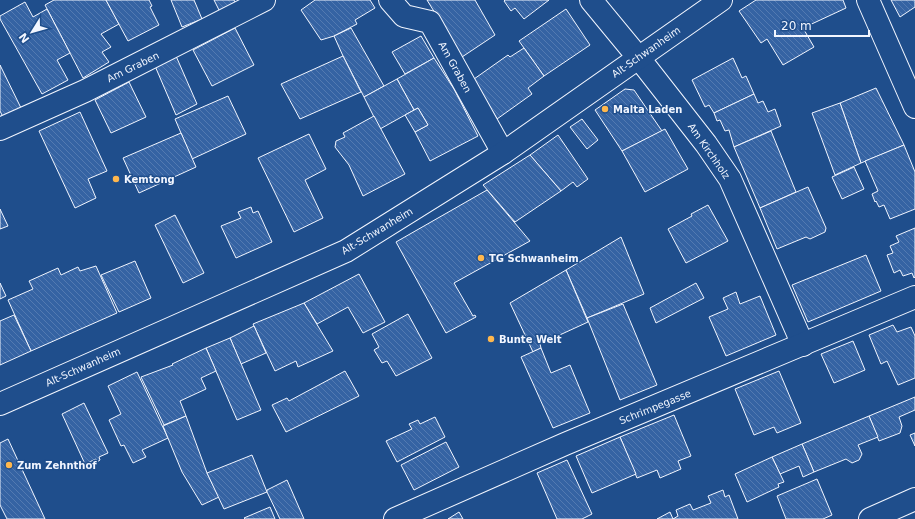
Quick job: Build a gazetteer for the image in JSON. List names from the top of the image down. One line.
{"streets":{"street":["Alt-Schwanheim","Am Graben","Am Kirchholz","Schrimpegasse"]},"crossings":[["Alt-Schwanheim","Am Graben"],["Alt-Schwanheim","Am Kirchholz"],["Am Kirchholz","Schrimpegasse"]],"places":["Malta Laden","Kemtong","TG Schwanheim","Bunte Welt","Zum Zehnthof"],"scale_bar":"20 m","north":"bottom left"}
